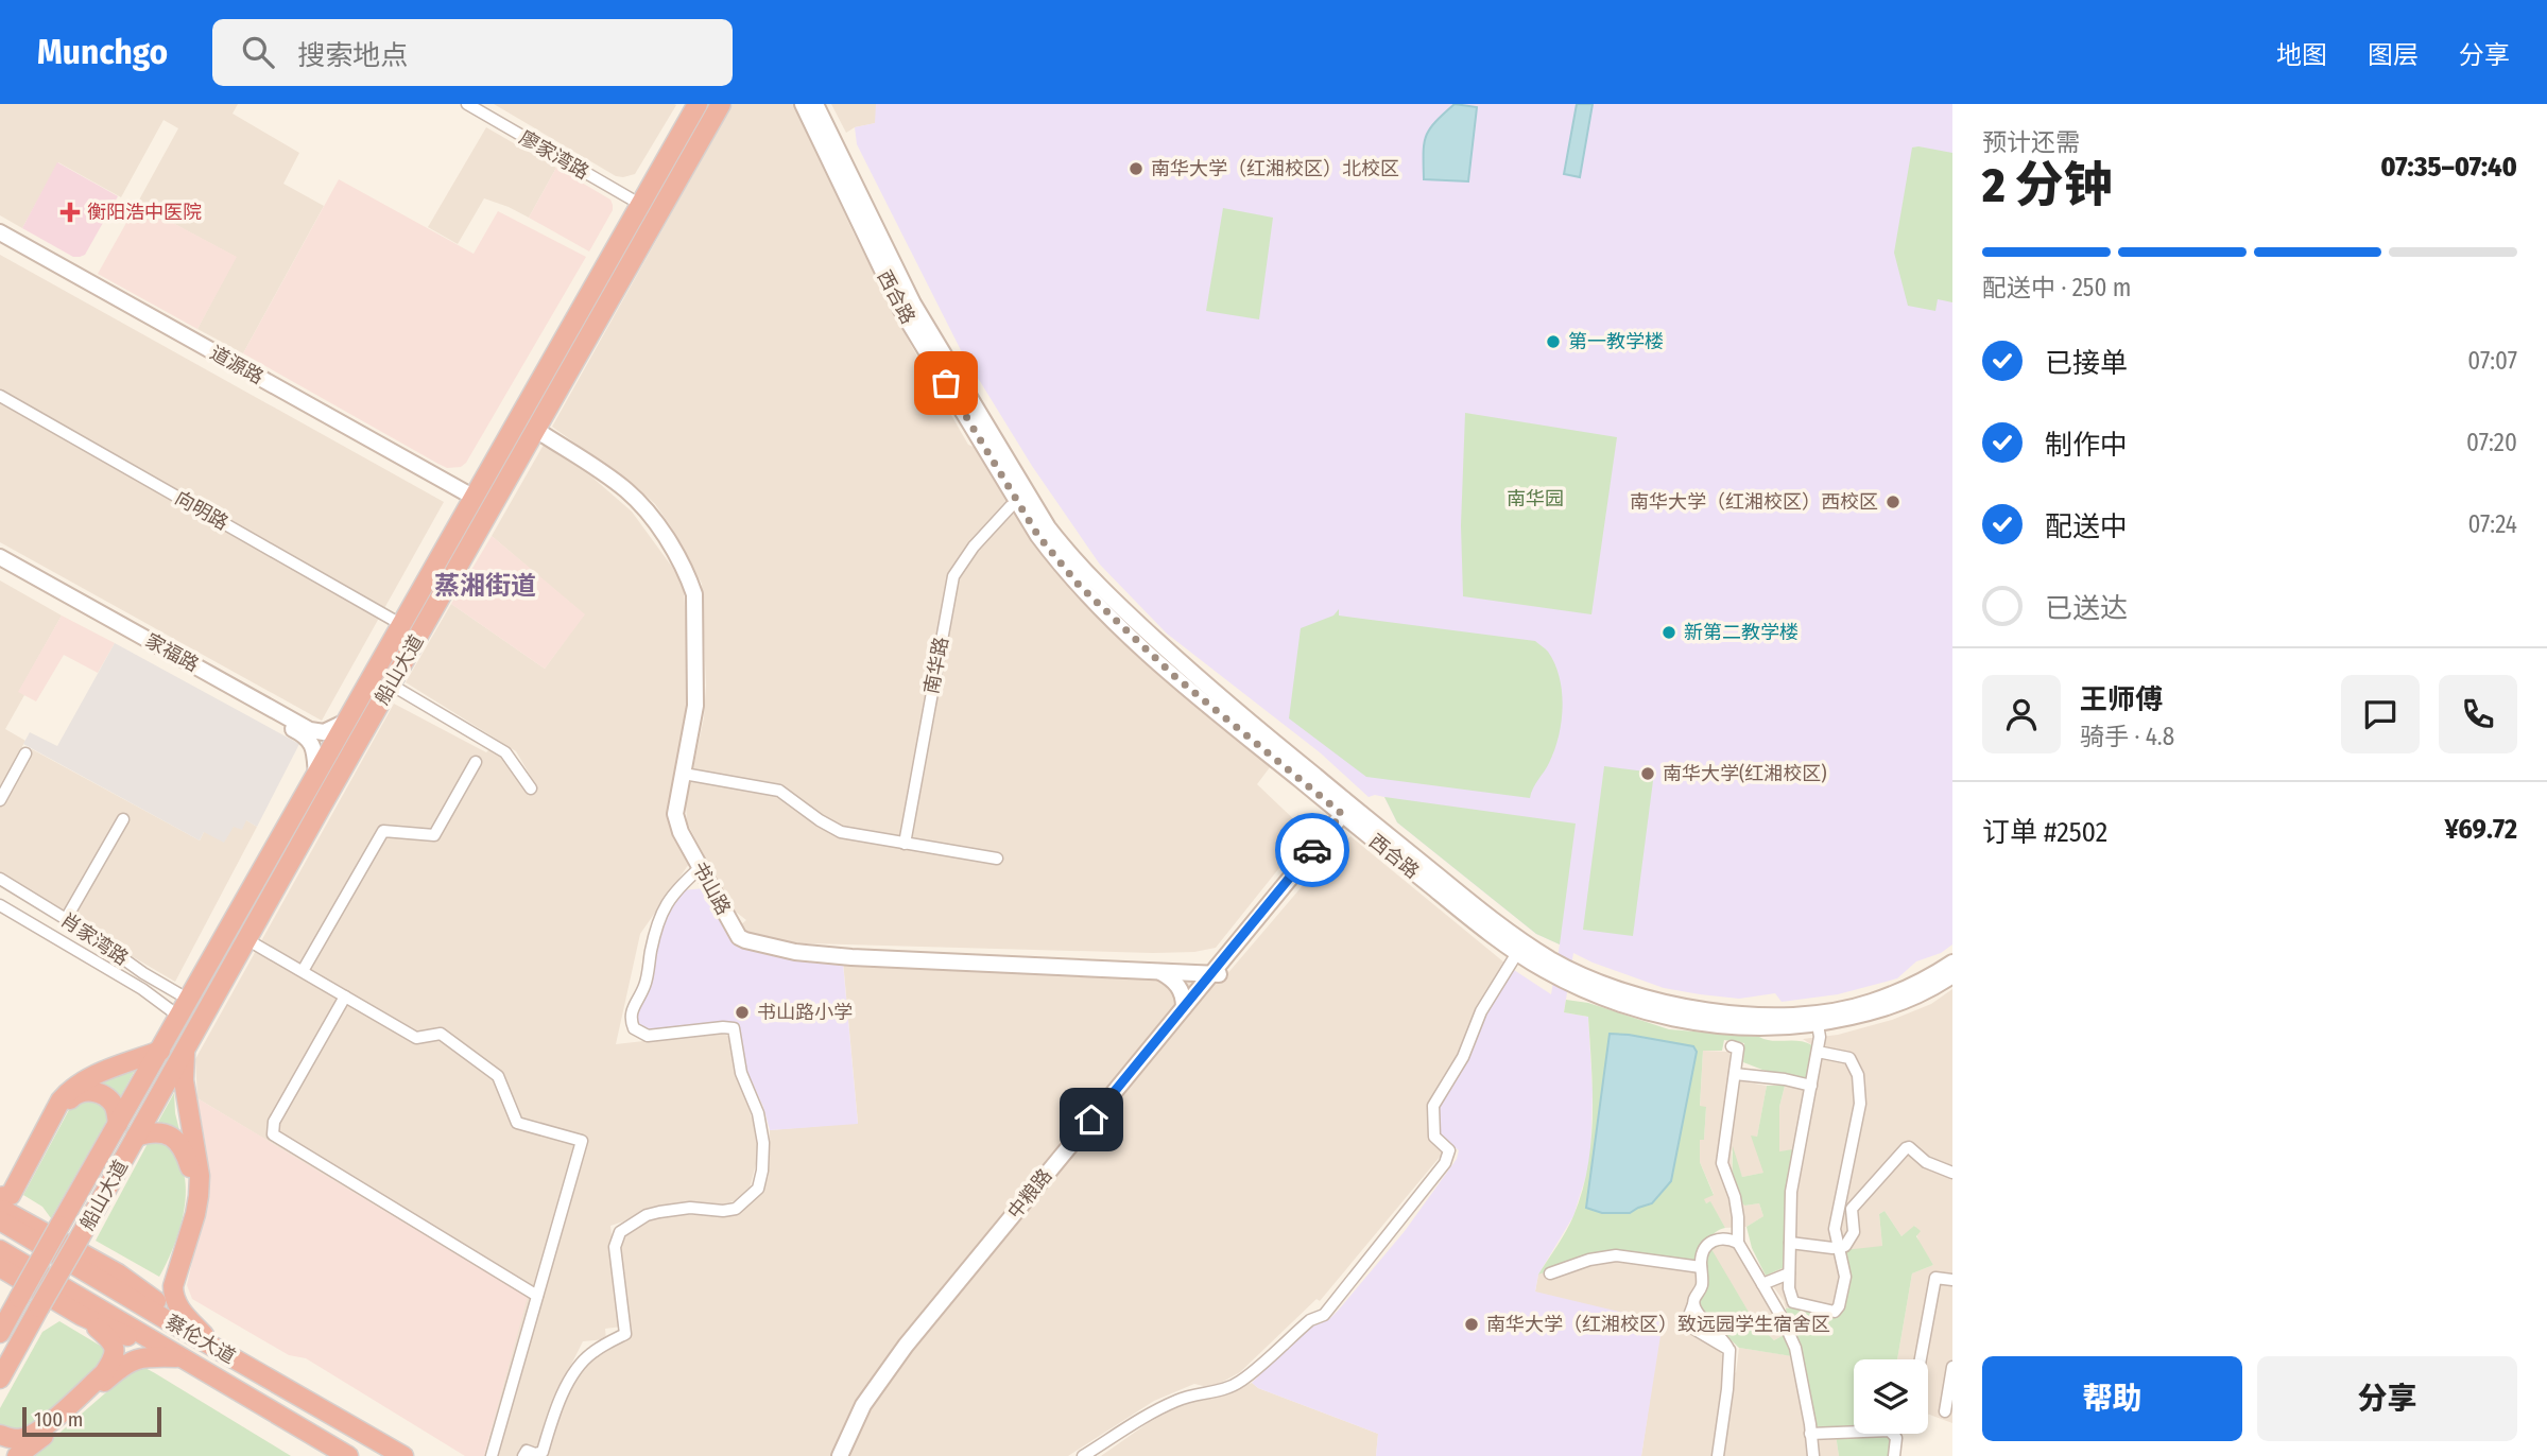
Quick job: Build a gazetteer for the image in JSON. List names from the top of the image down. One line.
{"streets":{"highway":["船山大道","蔡伦大道"],"street":["廖家湾路","西合路","道源路","向明路","家福路","南华路","书山路","肖家湾路","中粮路"]},"crossings":[["廖家湾路","船山大道"],["西合路","中粮路"],["道源路","船山大道"],["向明路","船山大道"],["家福路","船山大道"],["船山大道","书山路"],["船山大道","肖家湾路"],["书山路","中粮路"]],"districts":["蒸湘街道"],"parks":["南华园"],"places":{"other":["南华大学（红湘校区）北校区","第一教学楼","南华大学（红湘校区）西校区","新第二教学楼","南华大学(红湘校区)","书山路小学","南华大学（红湘校区）致远园学生宿舍区"],"health":["衡阳浩中医院"]},"scale_bar":"100 m","page":{"header":"Munchgo","search":"搜索地点","nav":["地图","图层","分享"],"heading":["2 分钟","预计还需","07:35–07:40"],"panel":["王师傅","骑手 · 4.8","订单 #2502","¥69.72"],"bar":"配送中 · 250 m","list":[["已接单","07:07"],["制作中","07:20"],["配送中","07:24"],"已送达"],"buttons":["帮助","分享"],"scale":"100 m"}}
